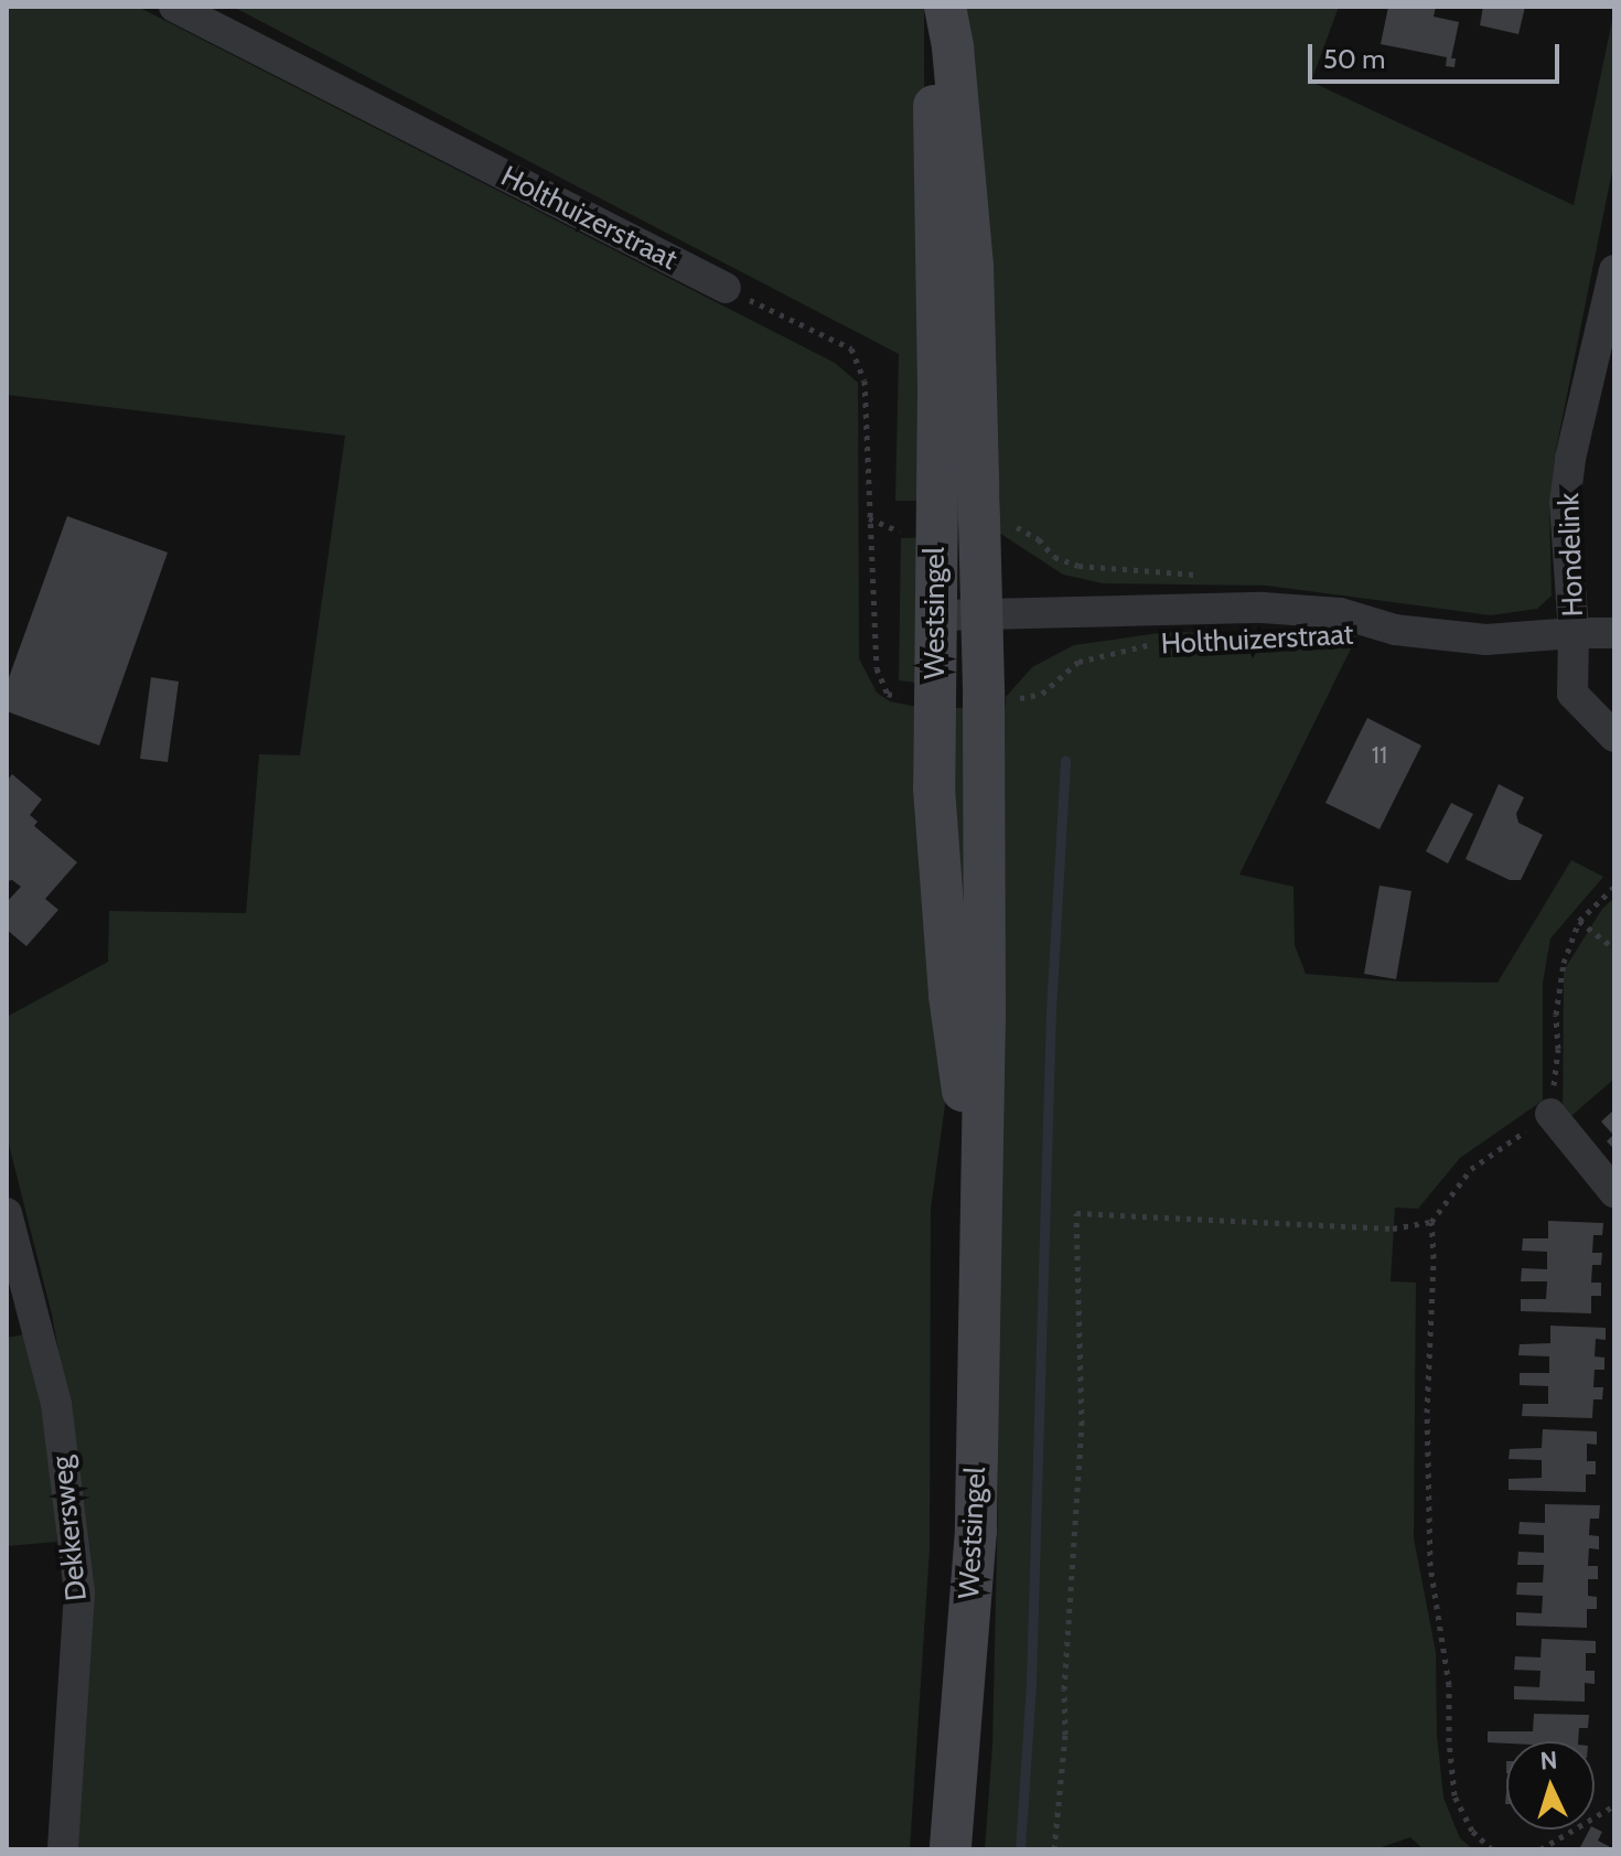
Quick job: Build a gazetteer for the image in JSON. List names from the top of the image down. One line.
{"streets":{"main road":["Westsingel"],"street":["Holthuizerstraat","Hondelink","Dekkersweg"]},"crossings":[["Holthuizerstraat","Hondelink"],["Holthuizerstraat","Westsingel"]],"house_numbers":["11"],"scale_bar":"50 m","north":"top"}
